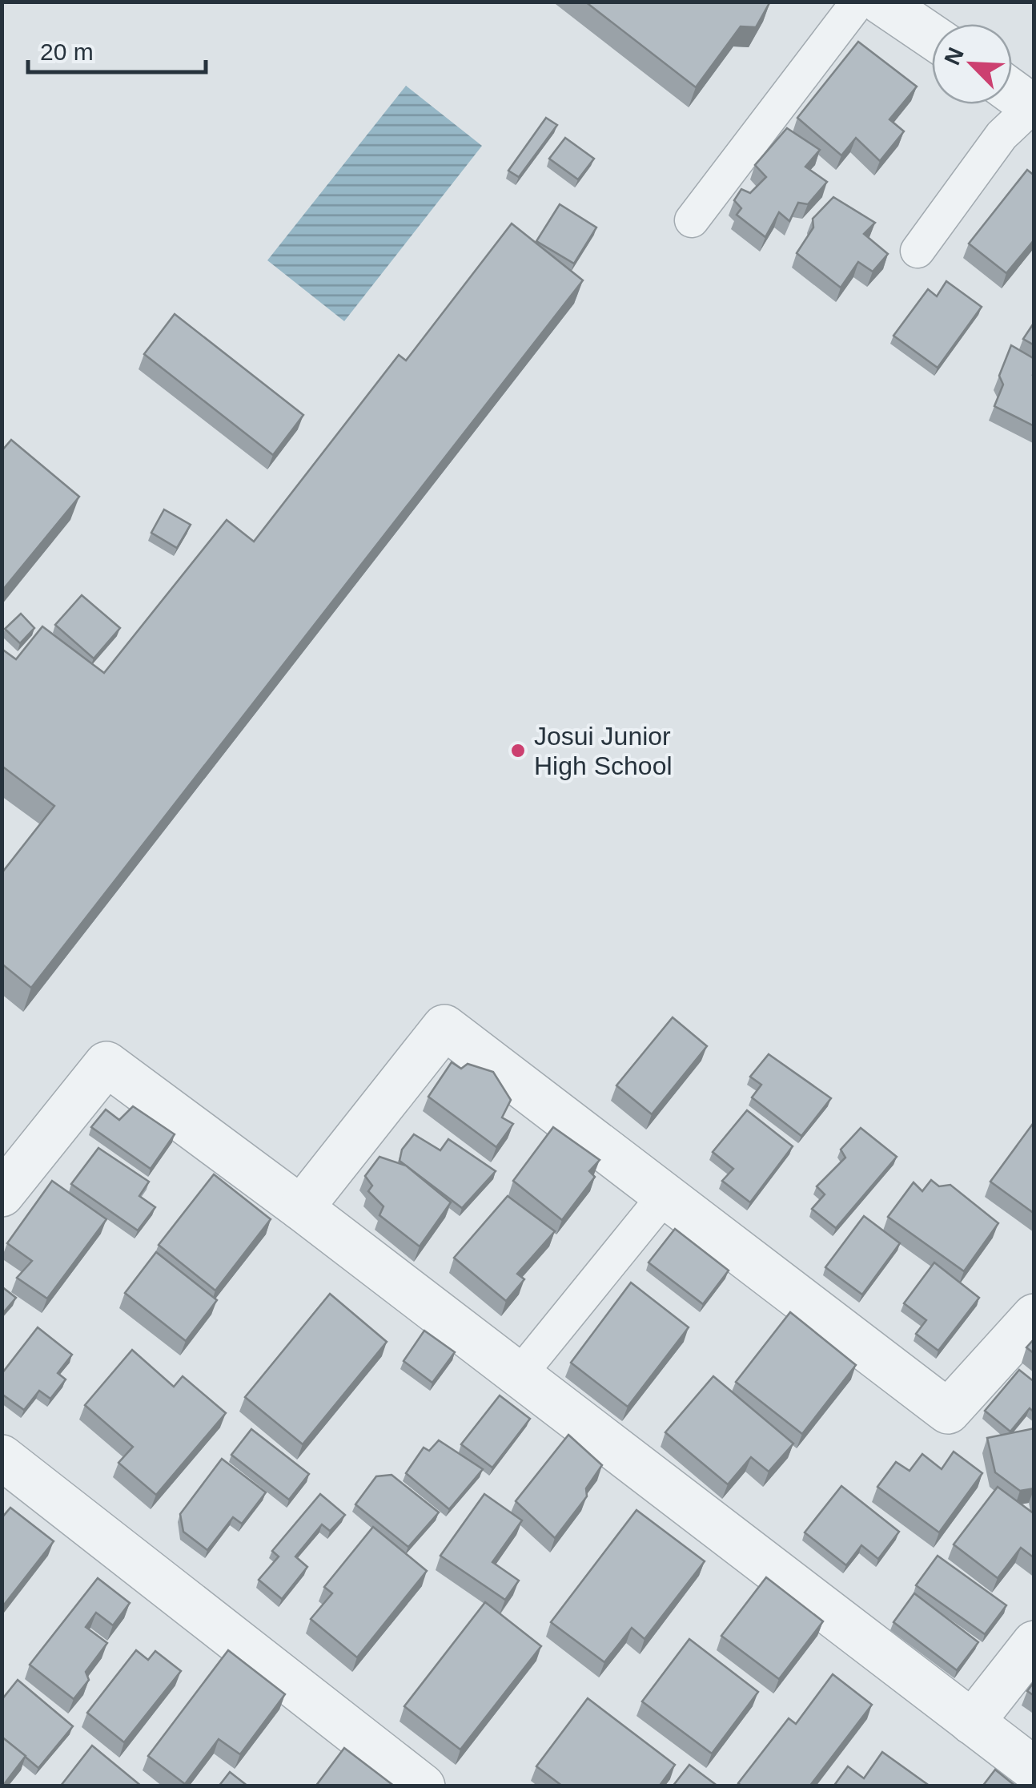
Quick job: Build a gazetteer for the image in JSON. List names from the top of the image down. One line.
{"places":["Josui Junior High School"],"scale_bar":"20 m","north":"top left"}
